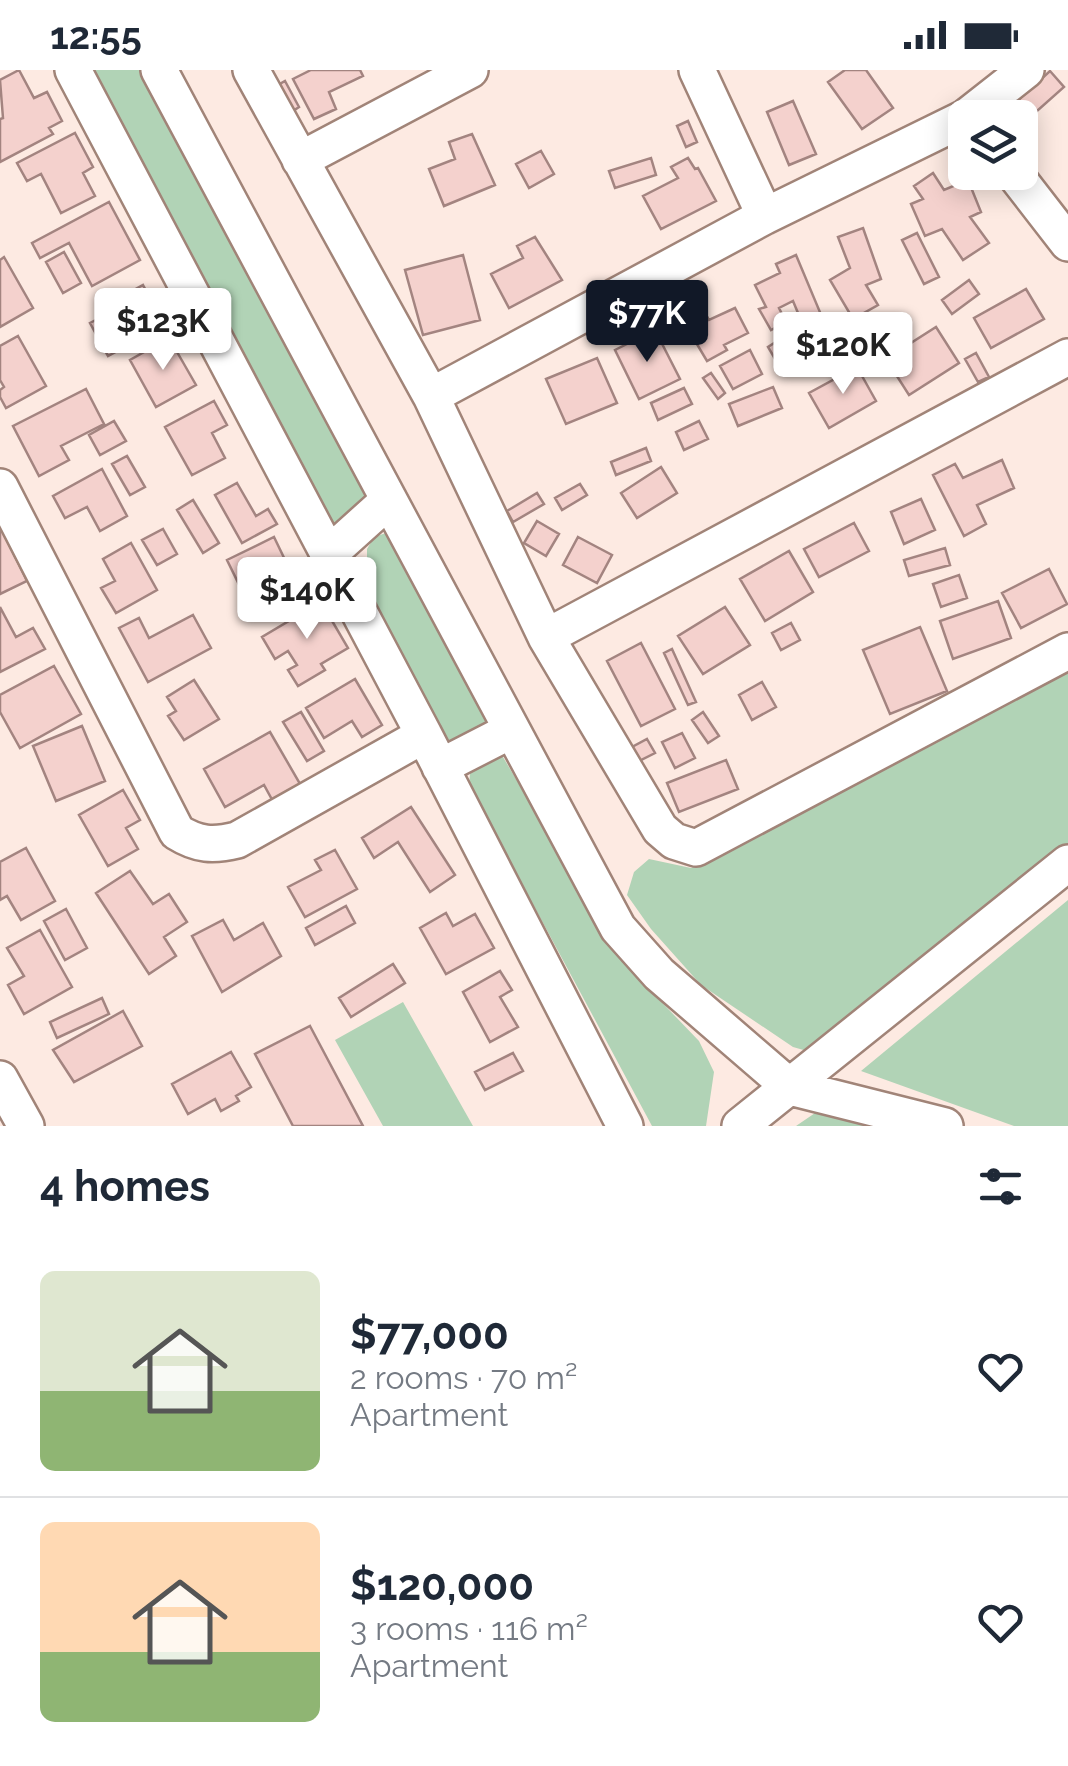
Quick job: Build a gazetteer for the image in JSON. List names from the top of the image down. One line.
{"page":{"status":"12:55","price":["$77K","$123K","$120K","$140K"],"heading":"4 homes","list":[{"name":"$77,000","note":"2 rooms · 70 m² · Apartment"},{"name":"$120,000","note":"3 rooms · 116 m² · Apartment"}]}}
